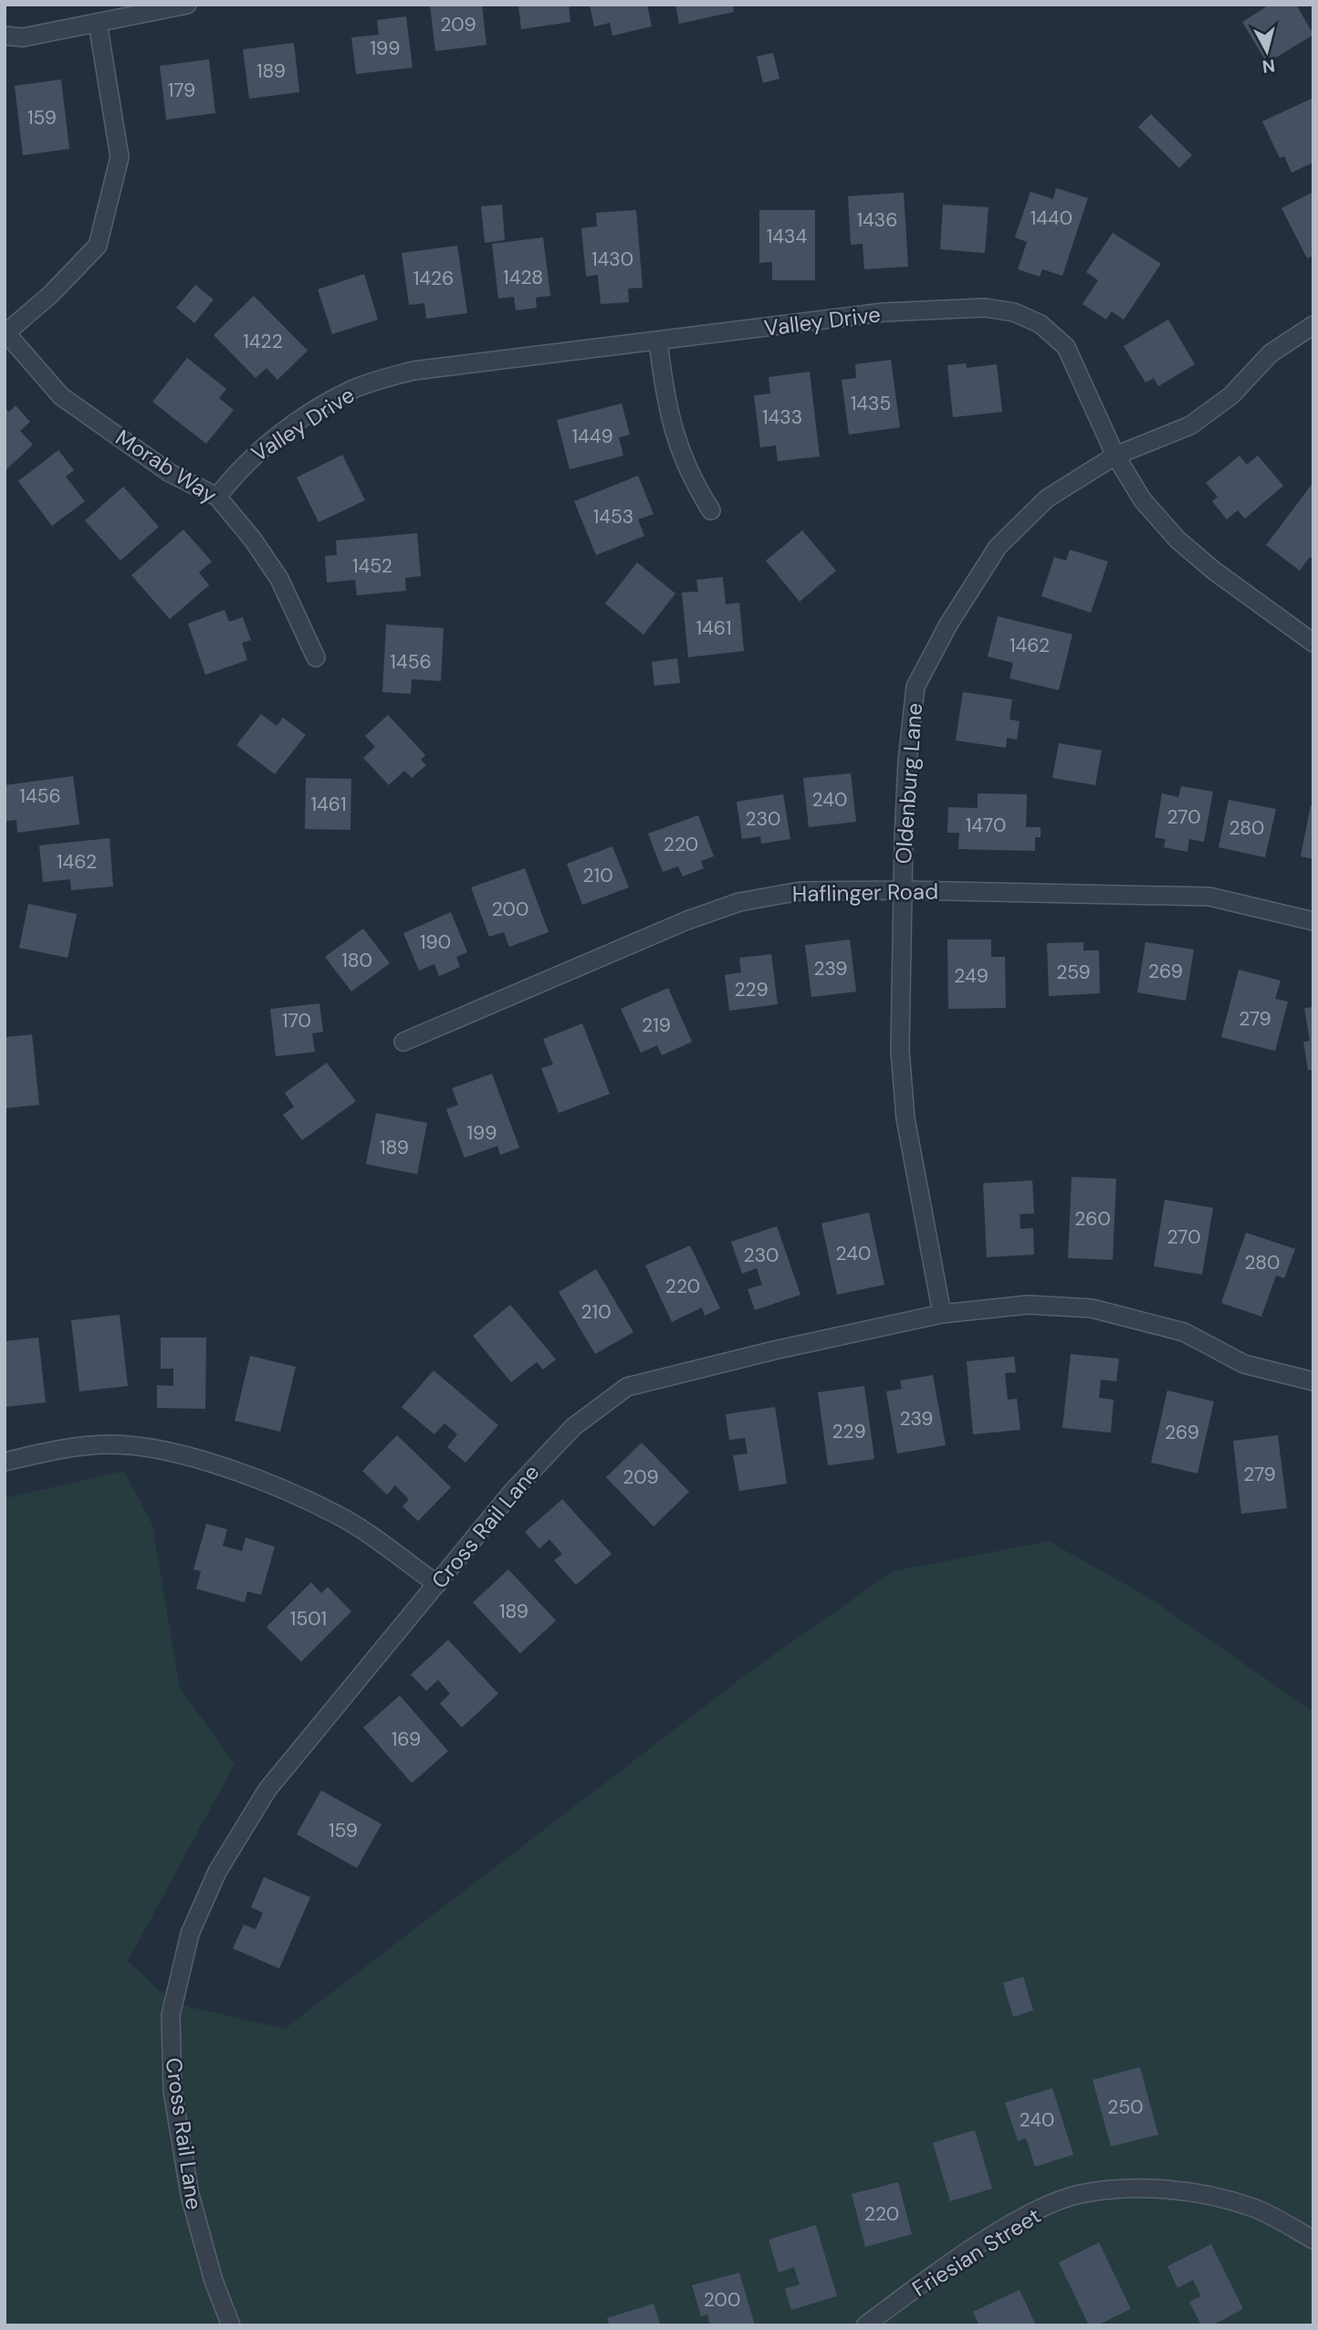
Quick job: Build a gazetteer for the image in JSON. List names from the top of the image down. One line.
{"streets":{"street":["Valley Drive","Morab Way","Oldenburg Lane","Haflinger Road","Cross Rail Lane","Friesian Street"]},"crossings":[["Valley Drive","Morab Way"],["Valley Drive","Oldenburg Lane"],["Oldenburg Lane","Haflinger Road"],["Oldenburg Lane","Cross Rail Lane"]],"house_numbers":["209","199","189","179","159","1440","1436","1434","1430","1428","1426","1422","1435","1433","1449","1453","1452","1461","1462","1456","1456","240","1461","270","230","1470","280","220","1462","210","200","190","180","239","269","259","249","229","279","170","219","199","189","260","270","240","230","280","220","210","239","229","269","279","209","189","1501","169","159","250","240","220","200"],"north":"bottom"}
